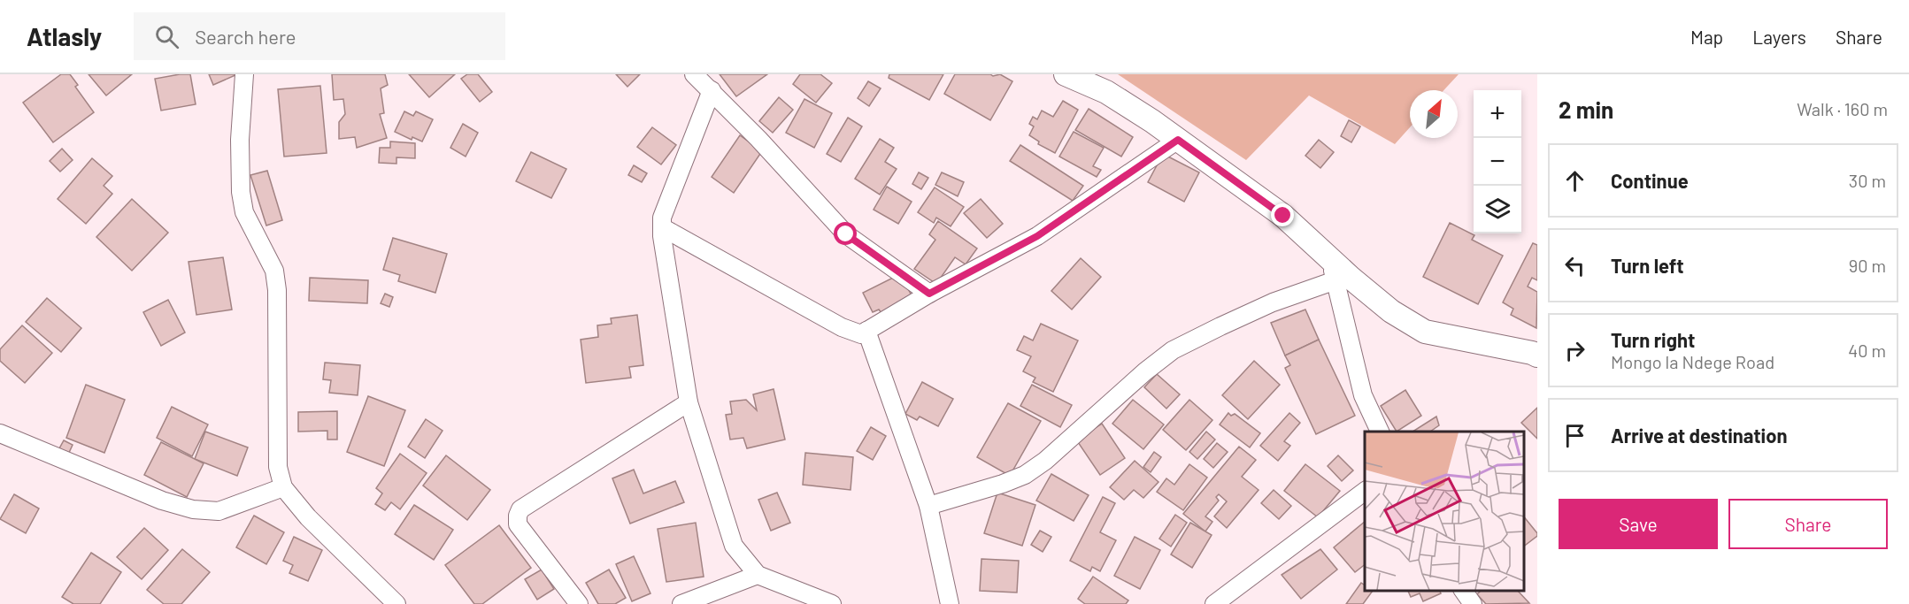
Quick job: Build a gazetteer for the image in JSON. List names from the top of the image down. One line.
{"north":"top right","page":{"header":"Atlasly","search":"Search here","nav":["Map","Layers","Share"],"heading":["2 min","Walk · 160 m"],"map_buttons":["+","−"],"list":[["Continue","30 m"],["Turn left","90 m"],["Turn right","Mongo la Ndege Road","40 m"],"Arrive at destination"],"buttons":["Save","Share"]}}
